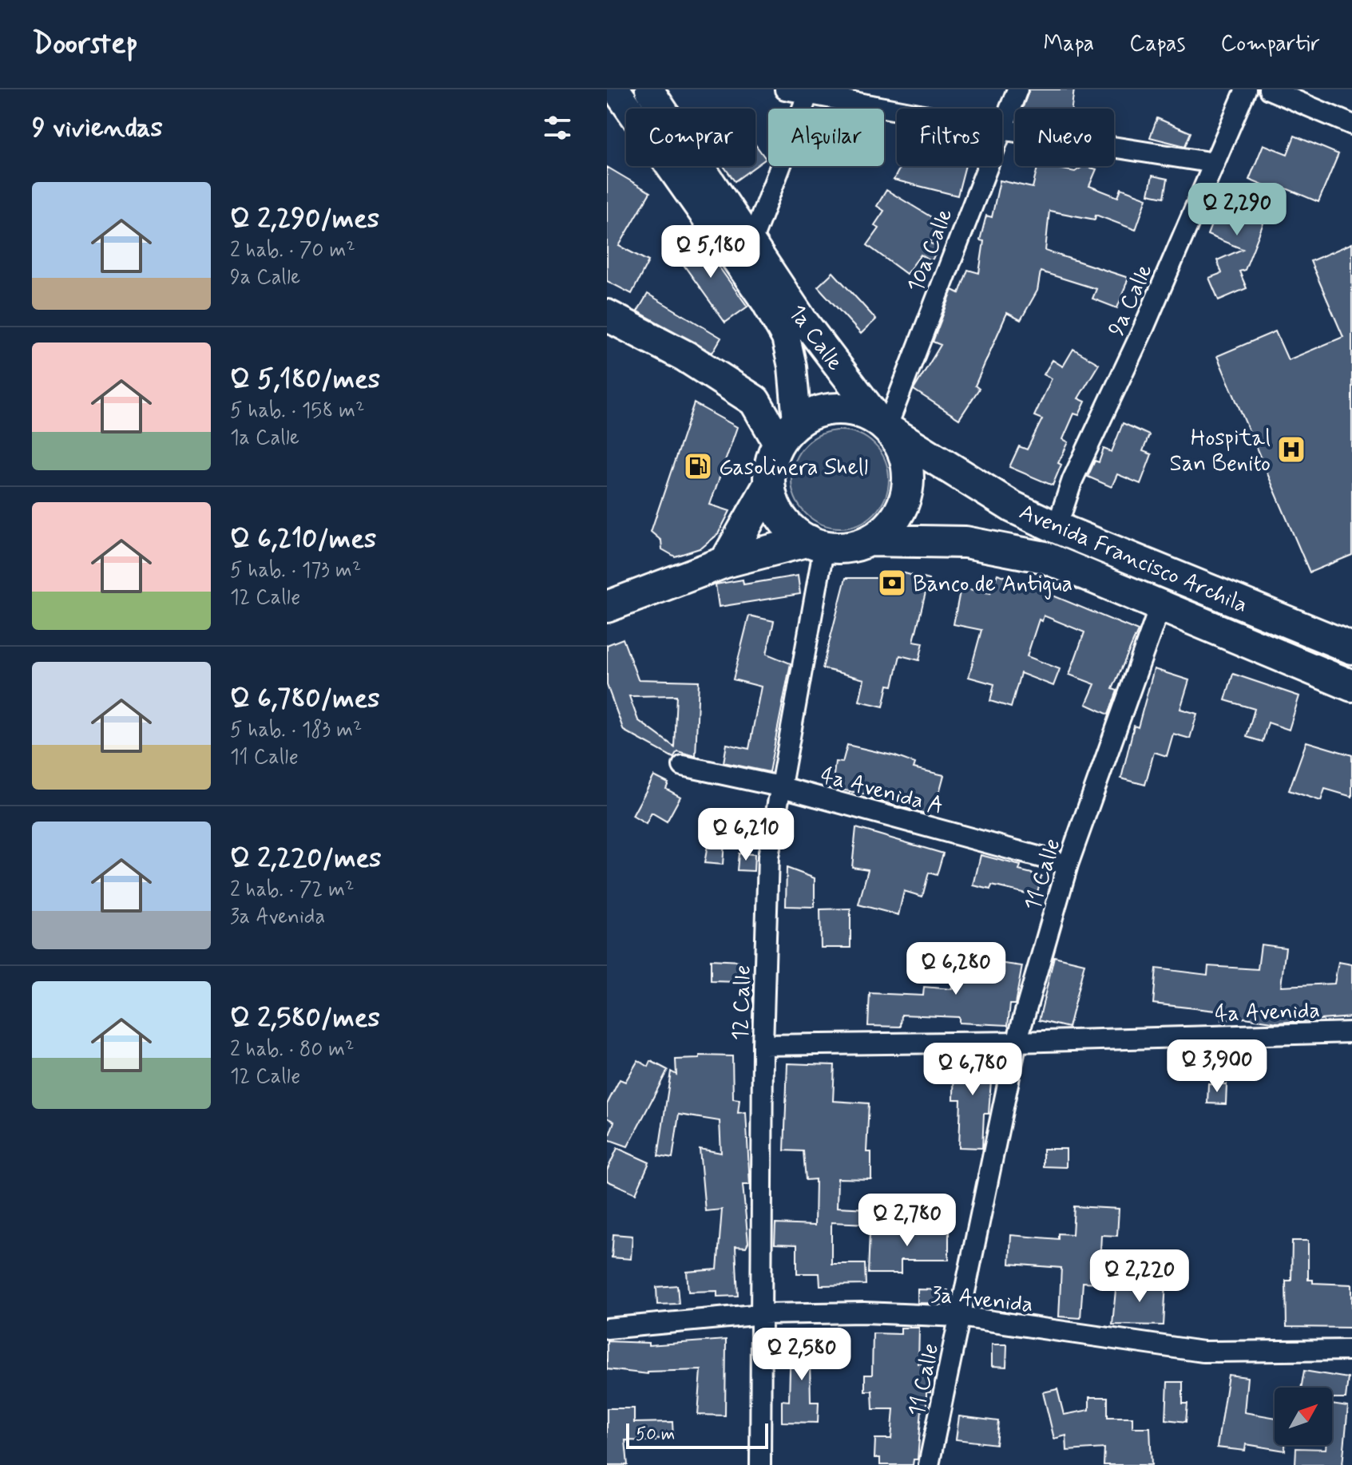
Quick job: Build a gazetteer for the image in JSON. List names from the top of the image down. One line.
{"streets":{"main road":["1a Calle","Avenida Francisco Archila"],"street":["10a Calle","9a Calle","4a Avenida A","11 Calle","12 Calle","4a Avenida","3a Avenida"]},"crossings":[["10a Calle","1a Calle"],["10a Calle","Avenida Francisco Archila"],["10a Calle","12 Calle"],["9a Calle","Avenida Francisco Archila"],["1a Calle","Avenida Francisco Archila"],["1a Calle","12 Calle"],["Avenida Francisco Archila","11 Calle"],["Avenida Francisco Archila","12 Calle"],["4a Avenida A","11 Calle"],["4a Avenida A","12 Calle"],["11 Calle","4a Avenida"],["11 Calle","3a Avenida"],["12 Calle","4a Avenida"],["12 Calle","3a Avenida"]],"places":{"hospital":["Hospital San Benito"],"fuel station":["Gasolinera Shell"],"bank":["Banco de Antigua"]},"scale_bar":"50 m","north":"top right","page":{"header":"Doorstep","nav":["Mapa","Capas","Compartir"],"heading":"9 viviendas","chip":["Comprar","Alquilar","Filtros","Nuevo"],"list":[{"name":"Q 2,290/mes","note":"2 hab. · 70 m² · 9a Calle"},{"name":"Q 5,180/mes","note":"5 hab. · 158 m² · 1a Calle"},{"name":"Q 6,210/mes","note":"5 hab. · 173 m² · 12 Calle"},{"name":"Q 6,780/mes","note":"5 hab. · 183 m² · 11 Calle"},{"name":"Q 2,220/mes","note":"2 hab. · 72 m² · 3a Avenida"},{"name":"Q 2,580/mes","note":"2 hab. · 80 m² · 12 Calle"}],"price":["Q 2,290","Q 5,180","Q 6,210","Q 6,280","Q 3,900","Q 6,780","Q 2,780","Q 2,220","Q 2,580"],"scale":"50 m"}}
